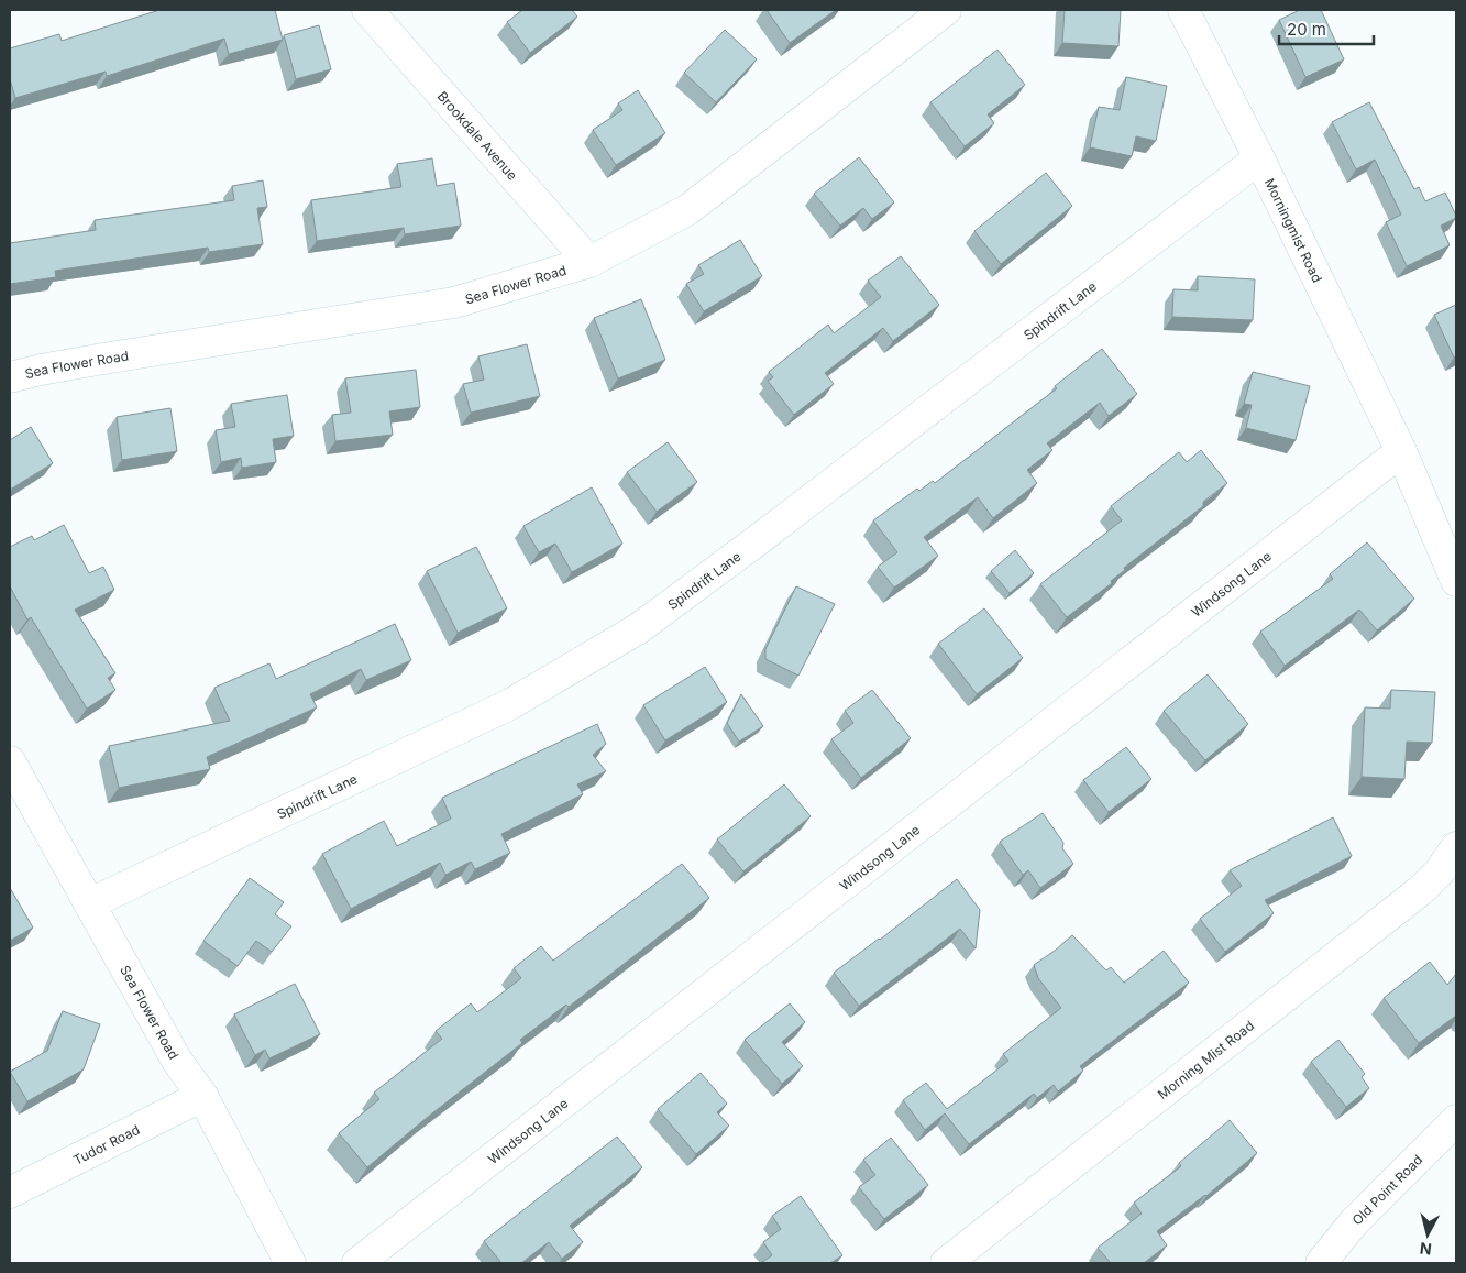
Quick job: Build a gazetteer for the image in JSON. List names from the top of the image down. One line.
{"streets":{"street":["Brookdale Avenue","Morningmist Road","Sea Flower Road","Spindrift Lane","Windsong Lane","Morning Mist Road","Tudor Road","Old Point Road"]},"crossings":[["Brookdale Avenue","Sea Flower Road"],["Morningmist Road","Spindrift Lane"],["Morningmist Road","Windsong Lane"],["Sea Flower Road","Spindrift Lane"],["Sea Flower Road","Tudor Road"]],"scale_bar":"20 m","north":"bottom"}
